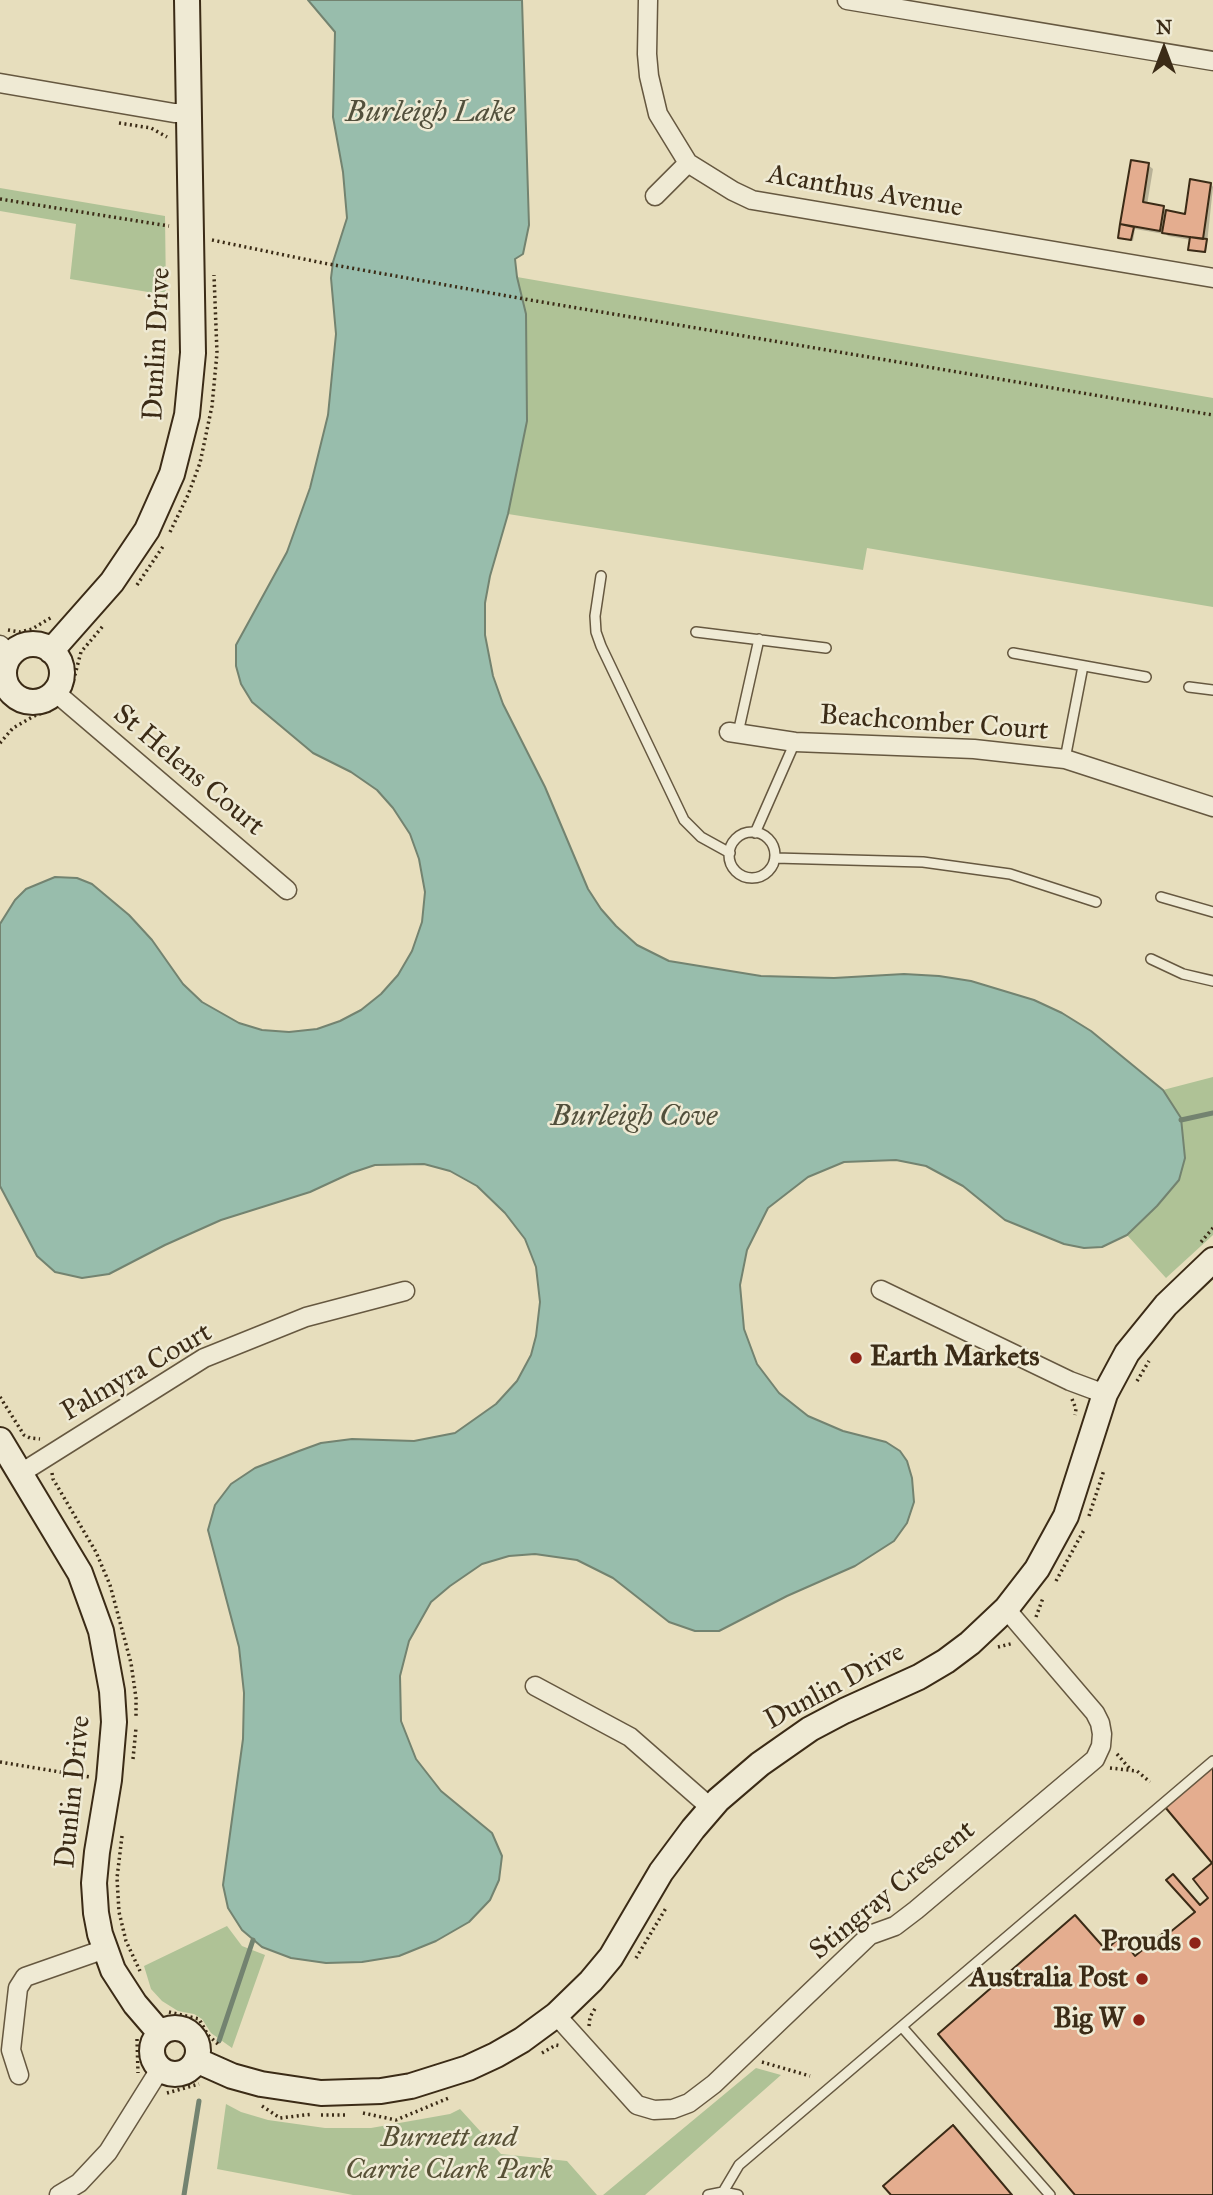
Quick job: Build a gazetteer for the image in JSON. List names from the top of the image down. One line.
{"streets":{"street":["Acanthus Avenue","Dunlin Drive","Beachcomber Court","St Helens Court","Palmyra Court","Stingray Crescent"]},"crossings":[["Dunlin Drive","Palmyra Court"],["Dunlin Drive","Stingray Crescent"]],"water":["Burleigh Lake","Burleigh Cove"],"parks":["Burnett and Carrie Clark Park"],"places":["Earth Markets","Prouds","Australia Post","Big W"],"north":"top"}
